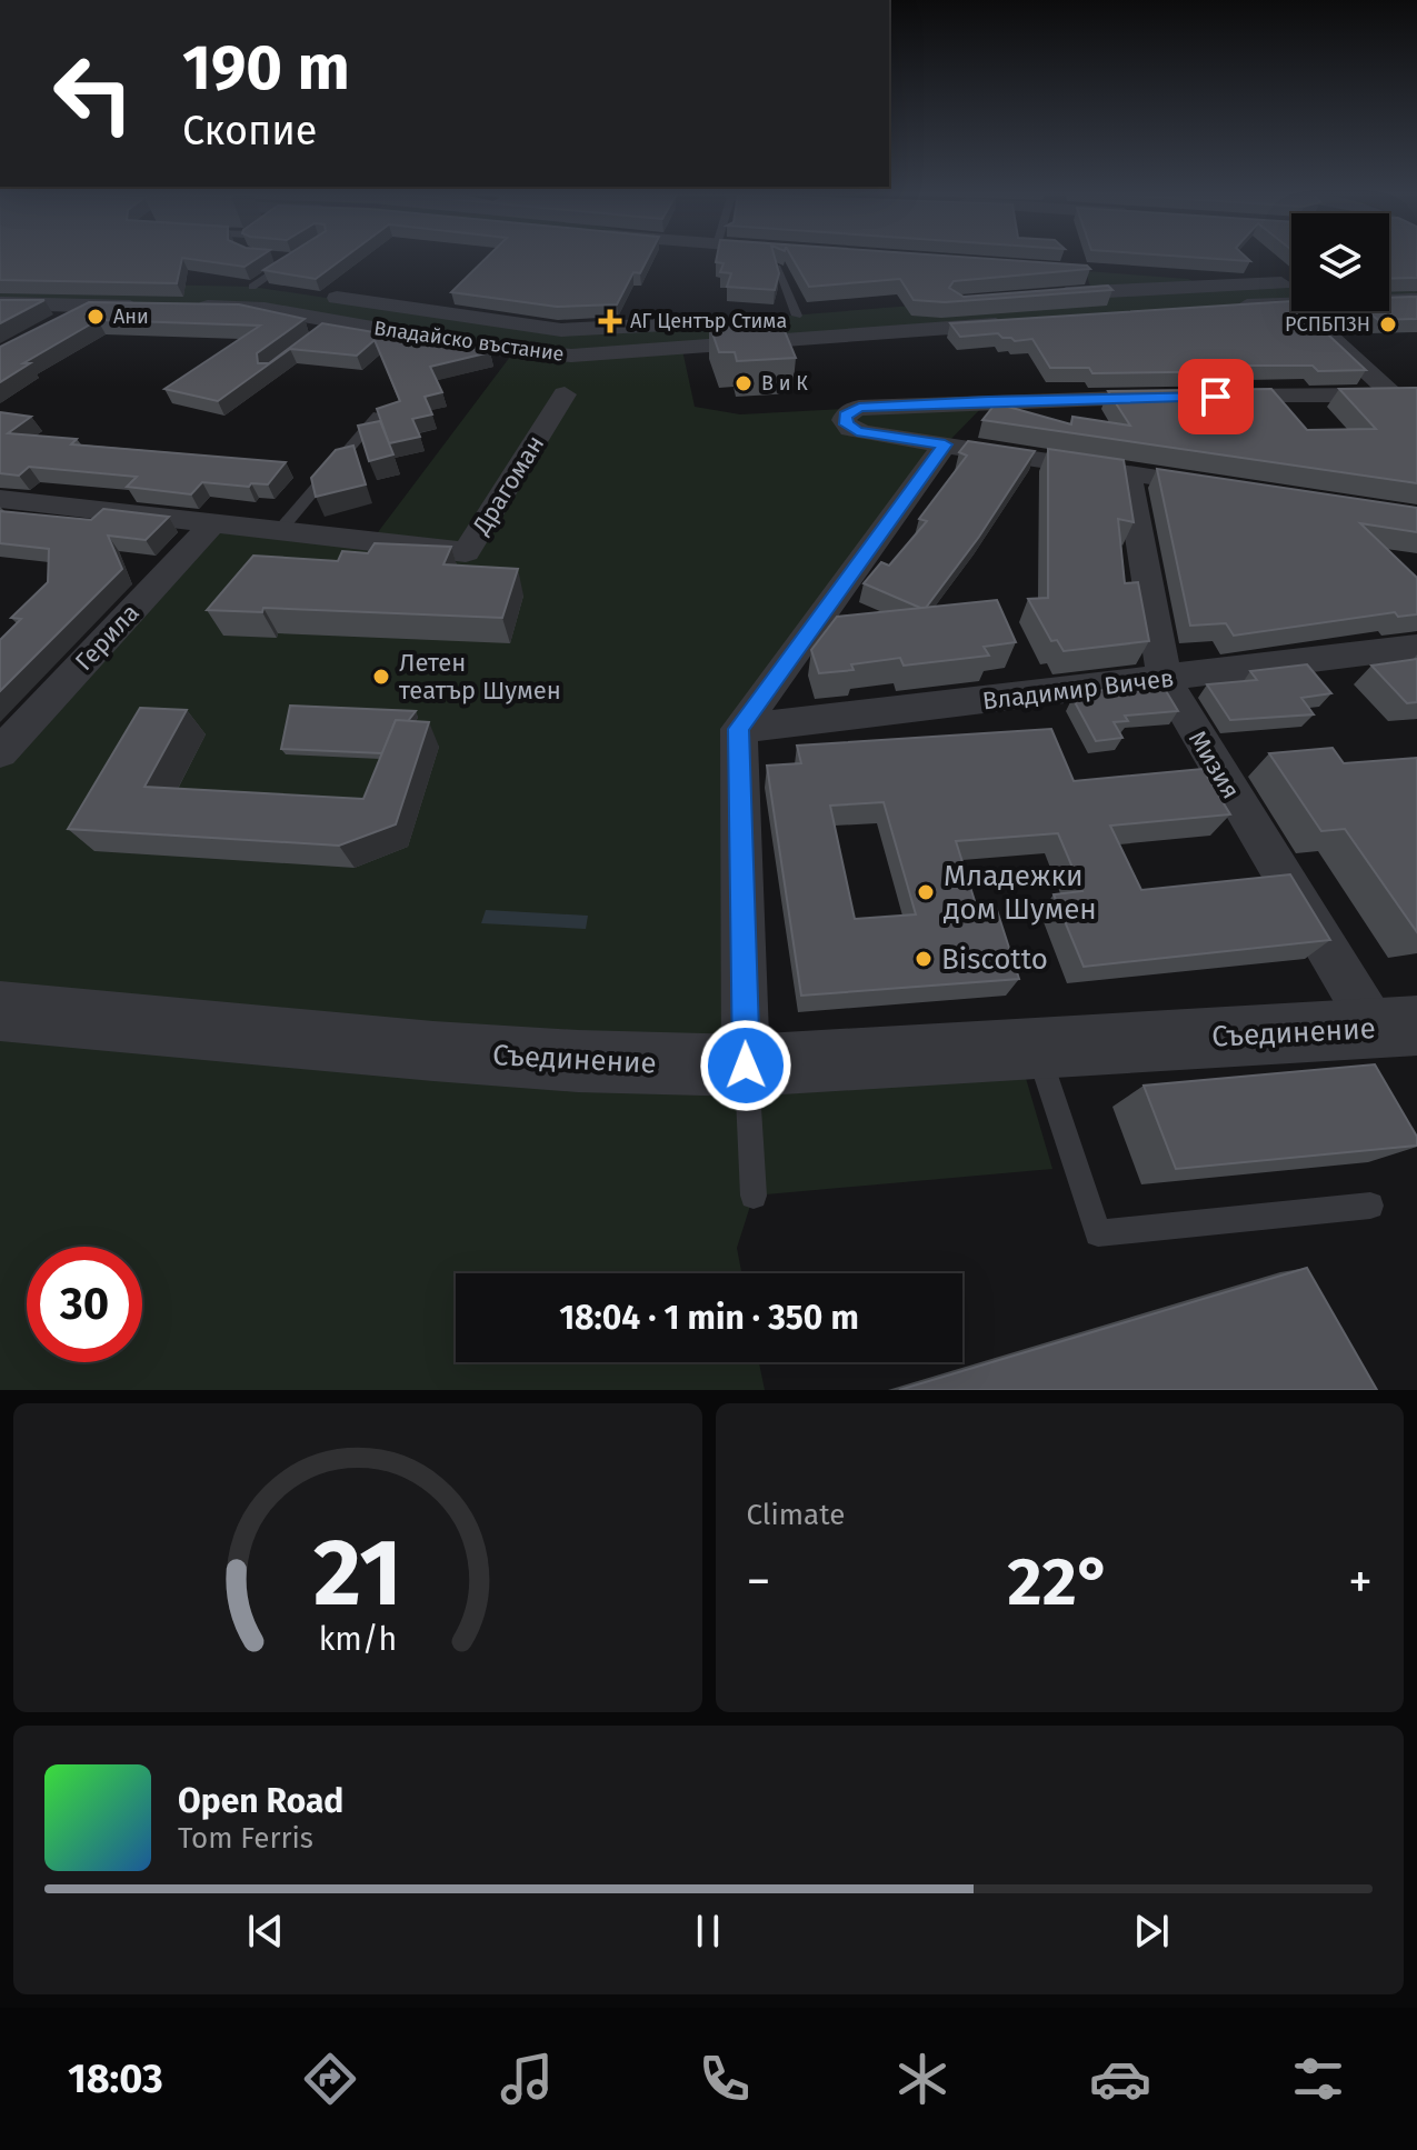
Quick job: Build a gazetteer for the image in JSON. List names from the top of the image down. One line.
{"streets":{"street":["Владайско въстание","Драгоман","Герила","Владимир Вичев","Мизия","Съединение"]},"crossings":[["Драгоман","Герила"],["Владимир Вичев","Мизия"],["Мизия","Съединение"]],"places":{"other":["Ани","РСПБПЗН","В и К","Летен театър Шумен","Младежки дом Шумен","Biscotto"],"health":["АГ Център Стима"]},"page":{"turn":["190 m","Скопие"],"limit":"30","trip":"18:04 · 1 min · 350 m","tile":"Climate","heat":["−","22°","+"],"song":["Open Road","Tom Ferris"],"tabs":"18:03","gauge":["21","km/h"]}}
